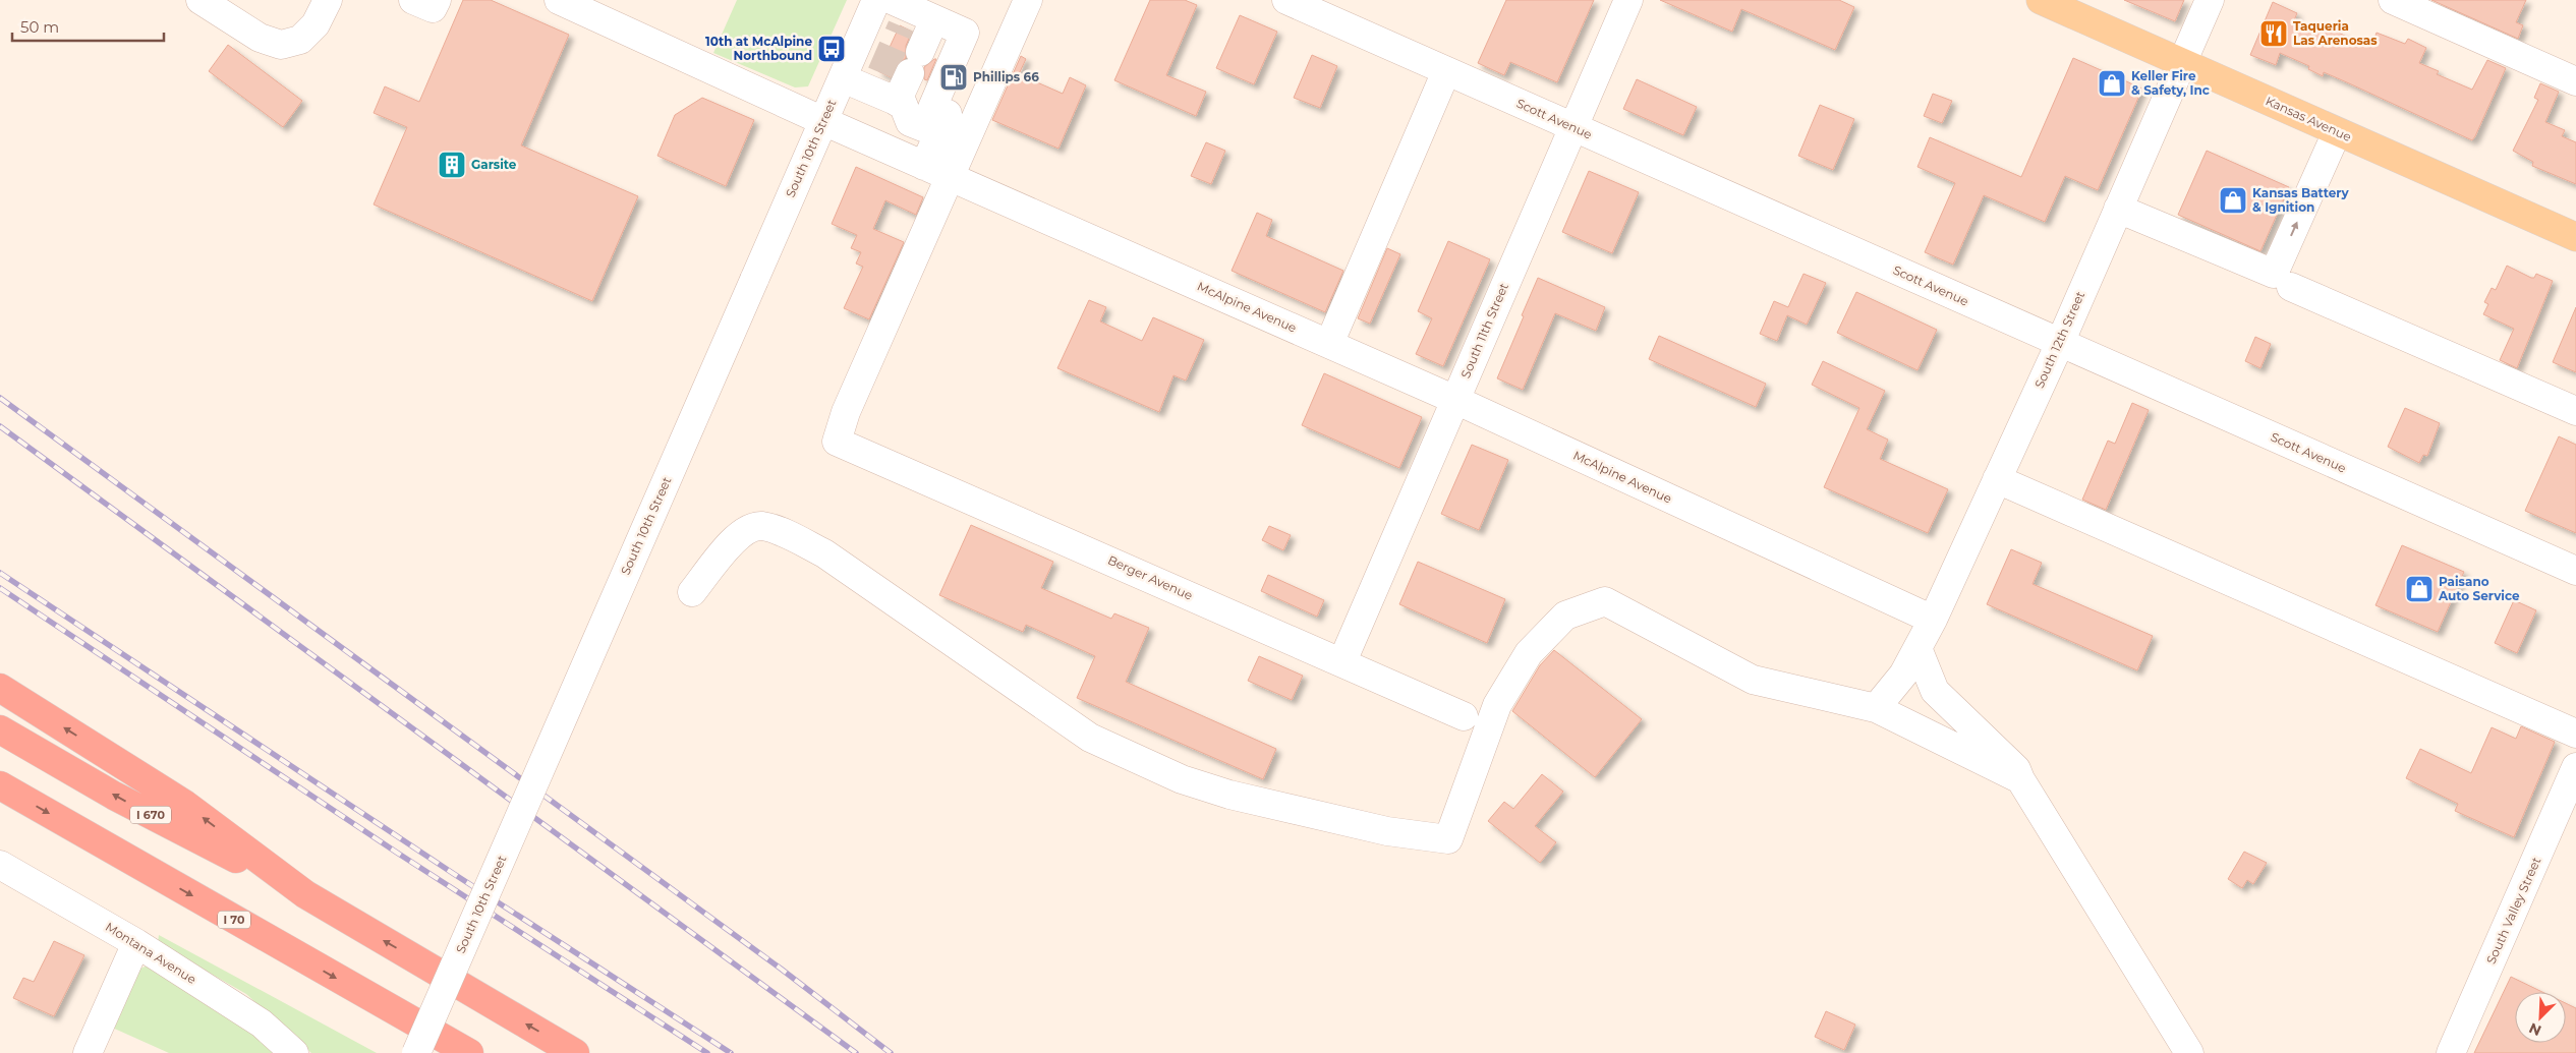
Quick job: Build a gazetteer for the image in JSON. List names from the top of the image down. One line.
{"streets":{"highway":["I 670","I 70"],"main road":["Kansas Avenue"],"street":["Scott Avenue","South 10th Street","McAlpine Avenue","South 11th Street","South 12th Street","Berger Avenue","South Valley Street","Montana Avenue"]},"crossings":[["Scott Avenue","South 11th Street"],["Scott Avenue","South 12th Street"],["Kansas Avenue","South 12th Street"],["South 10th Street","McAlpine Avenue"],["McAlpine Avenue","South 11th Street"],["McAlpine Avenue","South 12th Street"],["McAlpine Avenue","Berger Avenue"],["South 11th Street","Berger Avenue"]],"places":{"restaurant":["Taqueria Las Arenosas"],"bus stop":["10th at McAlpine Northbound"],"fuel station":["Phillips 66"],"shop":["Keller Fire & Safety, Inc","Kansas Battery & Ignition","Paisano Auto Service"],"building":["Garsite"]},"scale_bar":"50 m","north":"bottom left"}
